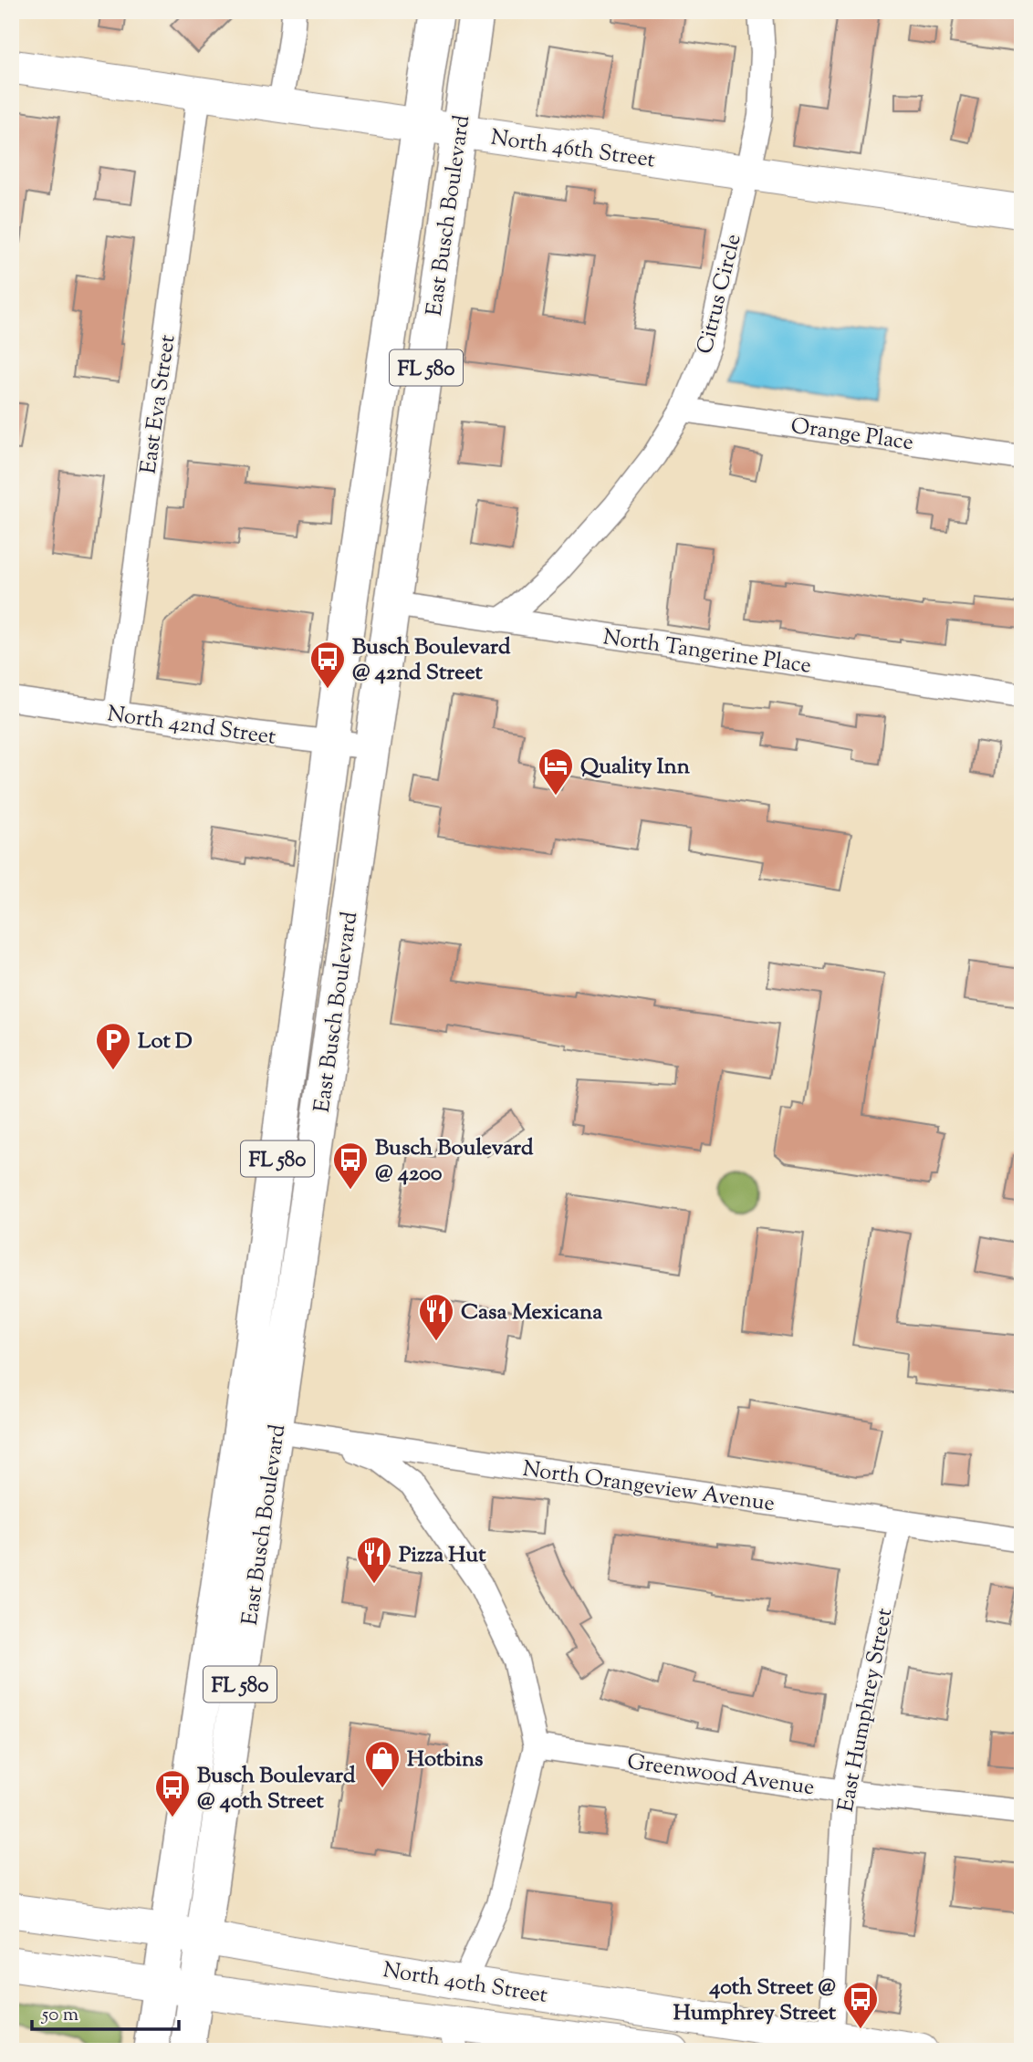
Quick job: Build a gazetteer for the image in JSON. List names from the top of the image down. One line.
{"streets":{"main road":["North 46th Street","East Busch Boulevard","FL 580","North 40th Street"],"street":["Citrus Circle","East Eva Street","Orange Place","North Tangerine Place","North 42nd Street","North Orangeview Avenue","East Humphrey Street","Greenwood Avenue"]},"crossings":[["North 46th Street","East Busch Boulevard"],["North 46th Street","Citrus Circle"],["North 46th Street","East Eva Street"],["East Busch Boulevard","North Tangerine Place"],["East Busch Boulevard","North 42nd Street"],["East Busch Boulevard","North Orangeview Avenue"],["East Busch Boulevard","North 40th Street"],["Citrus Circle","Orange Place"],["Citrus Circle","North Tangerine Place"],["East Eva Street","North 42nd Street"],["North Orangeview Avenue","East Humphrey Street"],["East Humphrey Street","Greenwood Avenue"],["East Humphrey Street","North 40th Street"]],"places":{"bus stop":["Busch Boulevard @ 42nd Street","Busch Boulevard @ 4200","Busch Boulevard @ 40th Street","40th Street @ Humphrey Street"],"hotel":["Quality Inn"],"parking":["Lot D"],"restaurant":["Casa Mexicana","Pizza Hut"],"shop":["Hotbins"]},"scale_bar":"50 m"}
